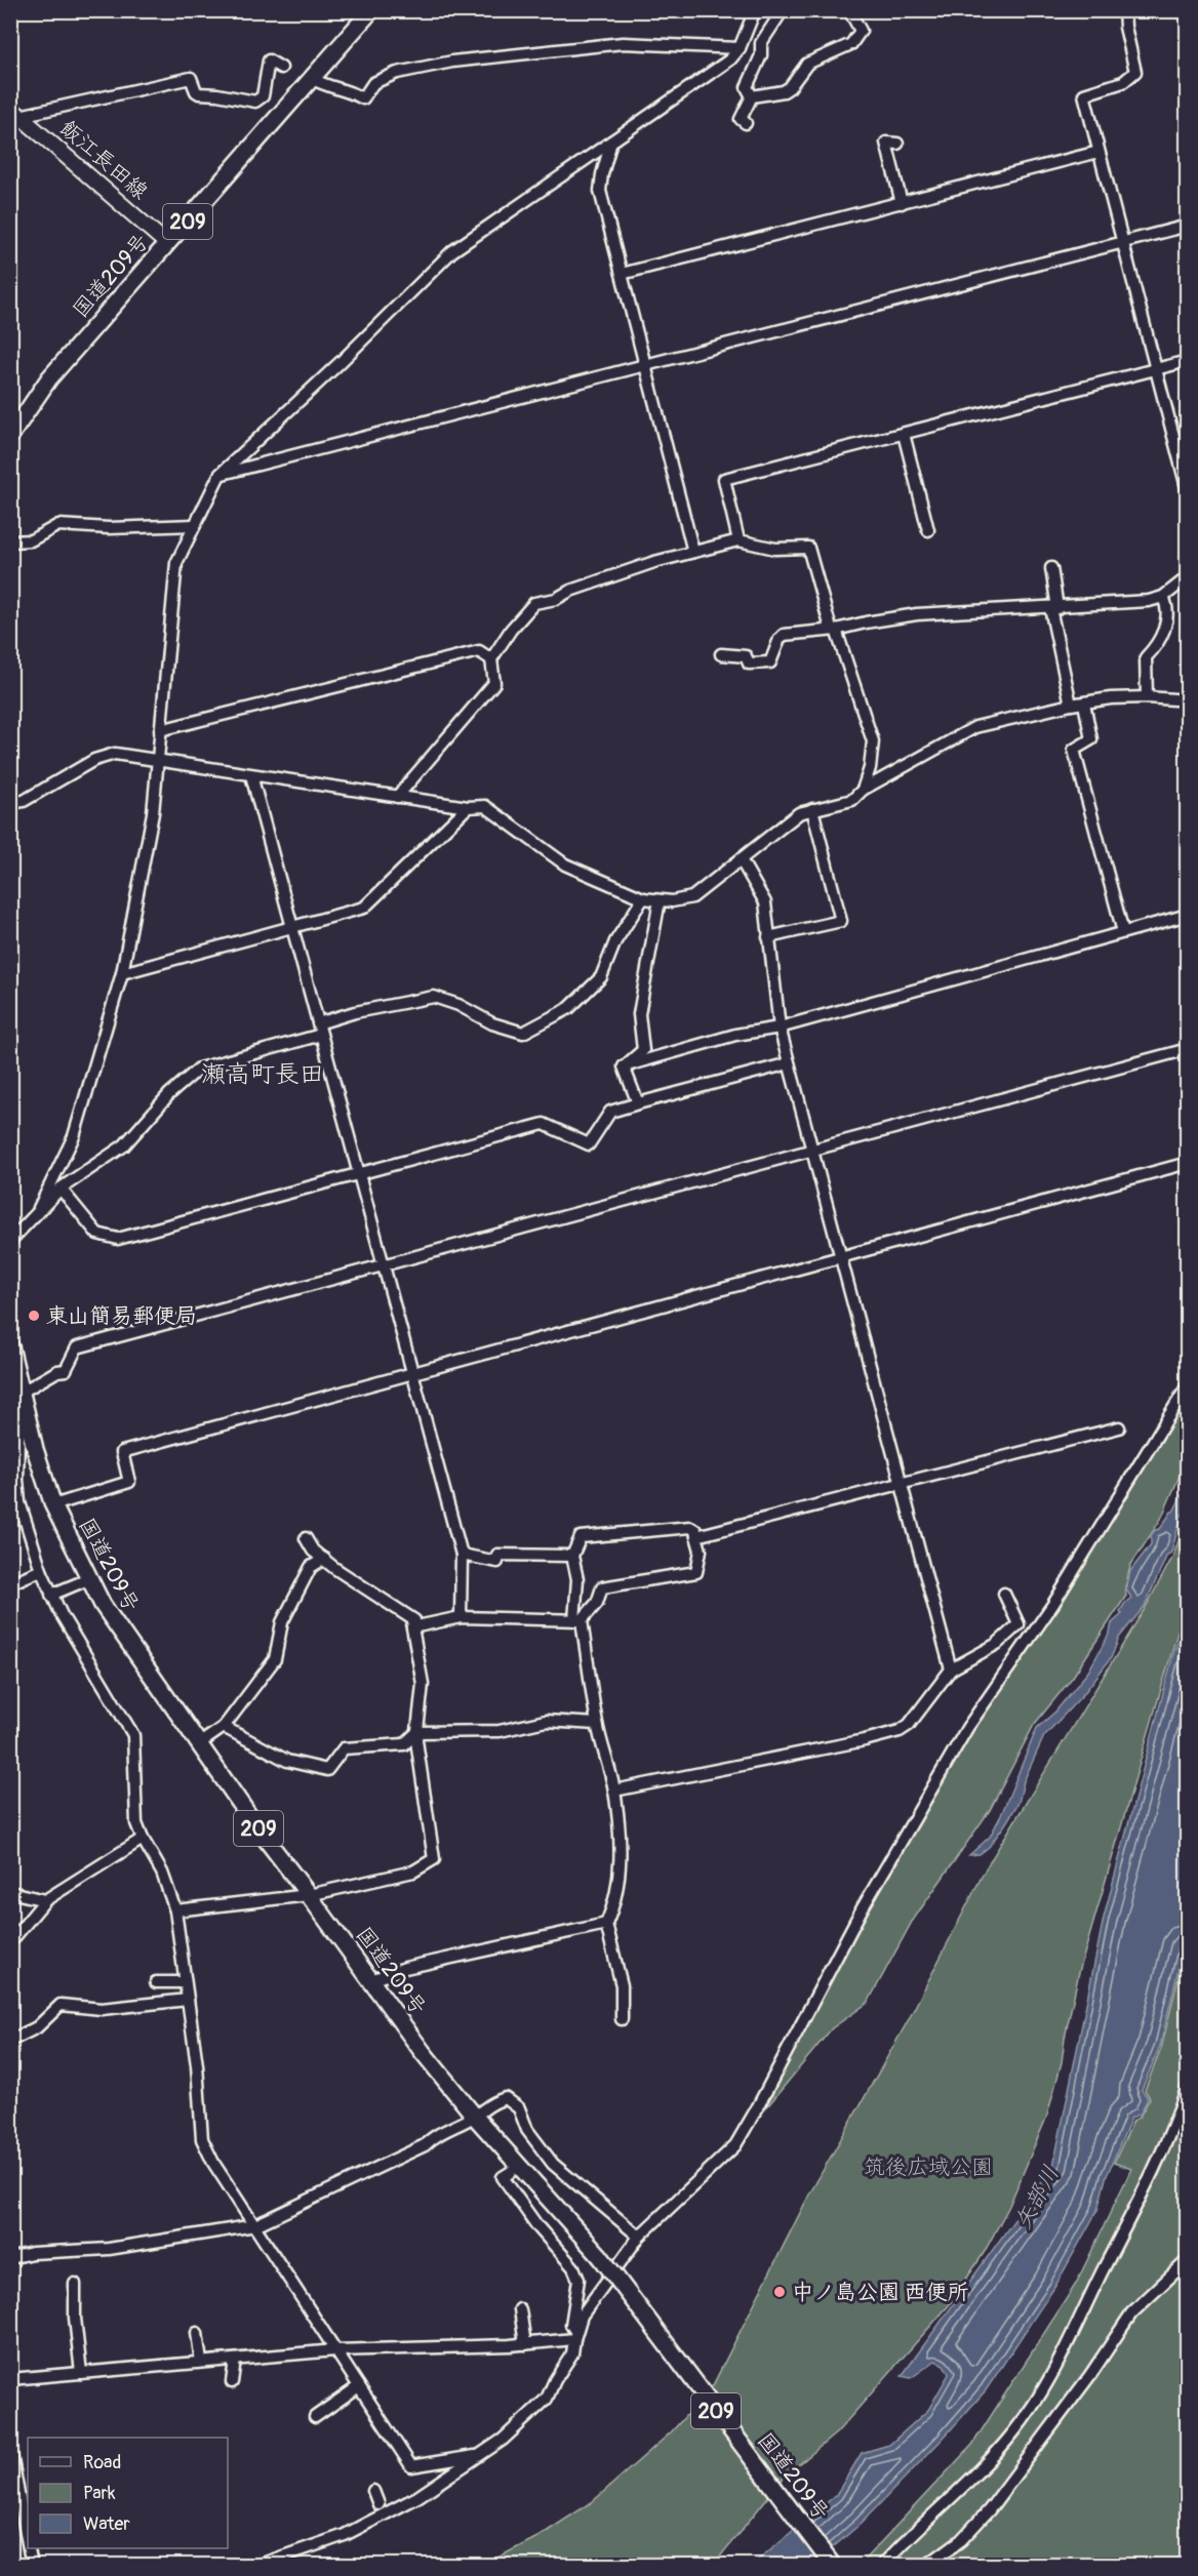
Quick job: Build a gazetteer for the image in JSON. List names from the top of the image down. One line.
{"streets":{"highway":["209","国道209号"],"main road":["飯江長田線"]},"crossings":[["飯江長田線","国道209号"]],"districts":["瀬高町長田"],"water":["矢部川"],"parks":["筑後広域公園"],"places":["東山簡易郵便局","中ノ島公園 西便所"],"legend":["Road","Park","Water"]}
